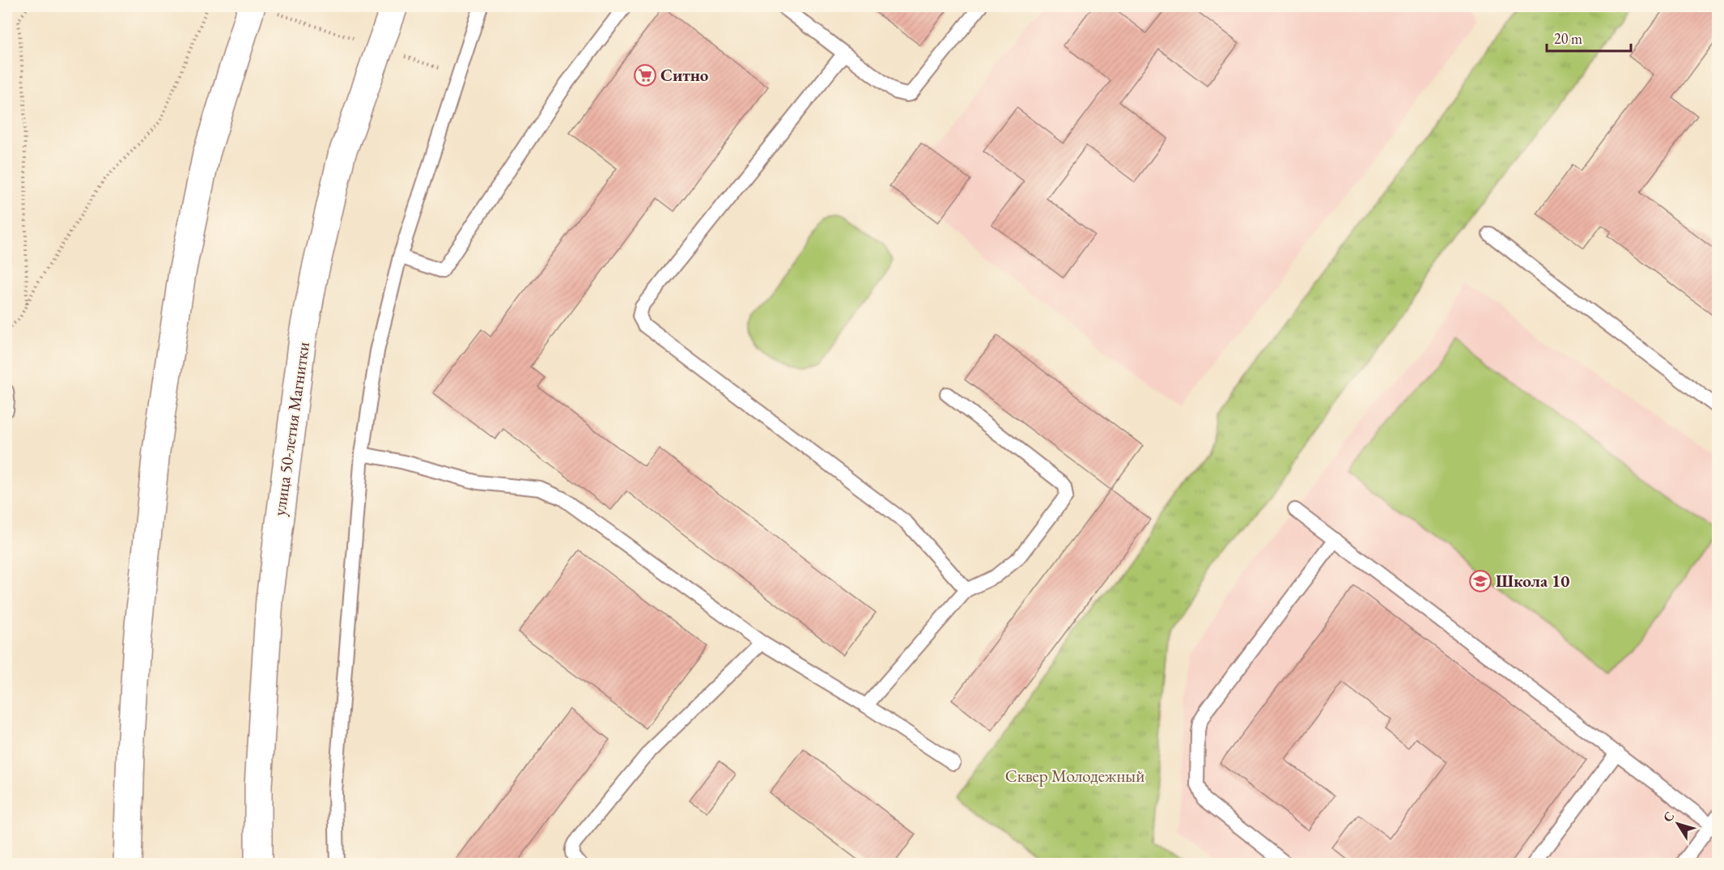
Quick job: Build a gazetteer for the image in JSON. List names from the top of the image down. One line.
{"streets":{"main road":["улица 50-летия Магнитки"]},"parks":["Сквер Молодежный"],"places":{"supermarket":["Ситно"],"school or university":["Школа 10"]},"scale_bar":"20 m","north":"top left"}
